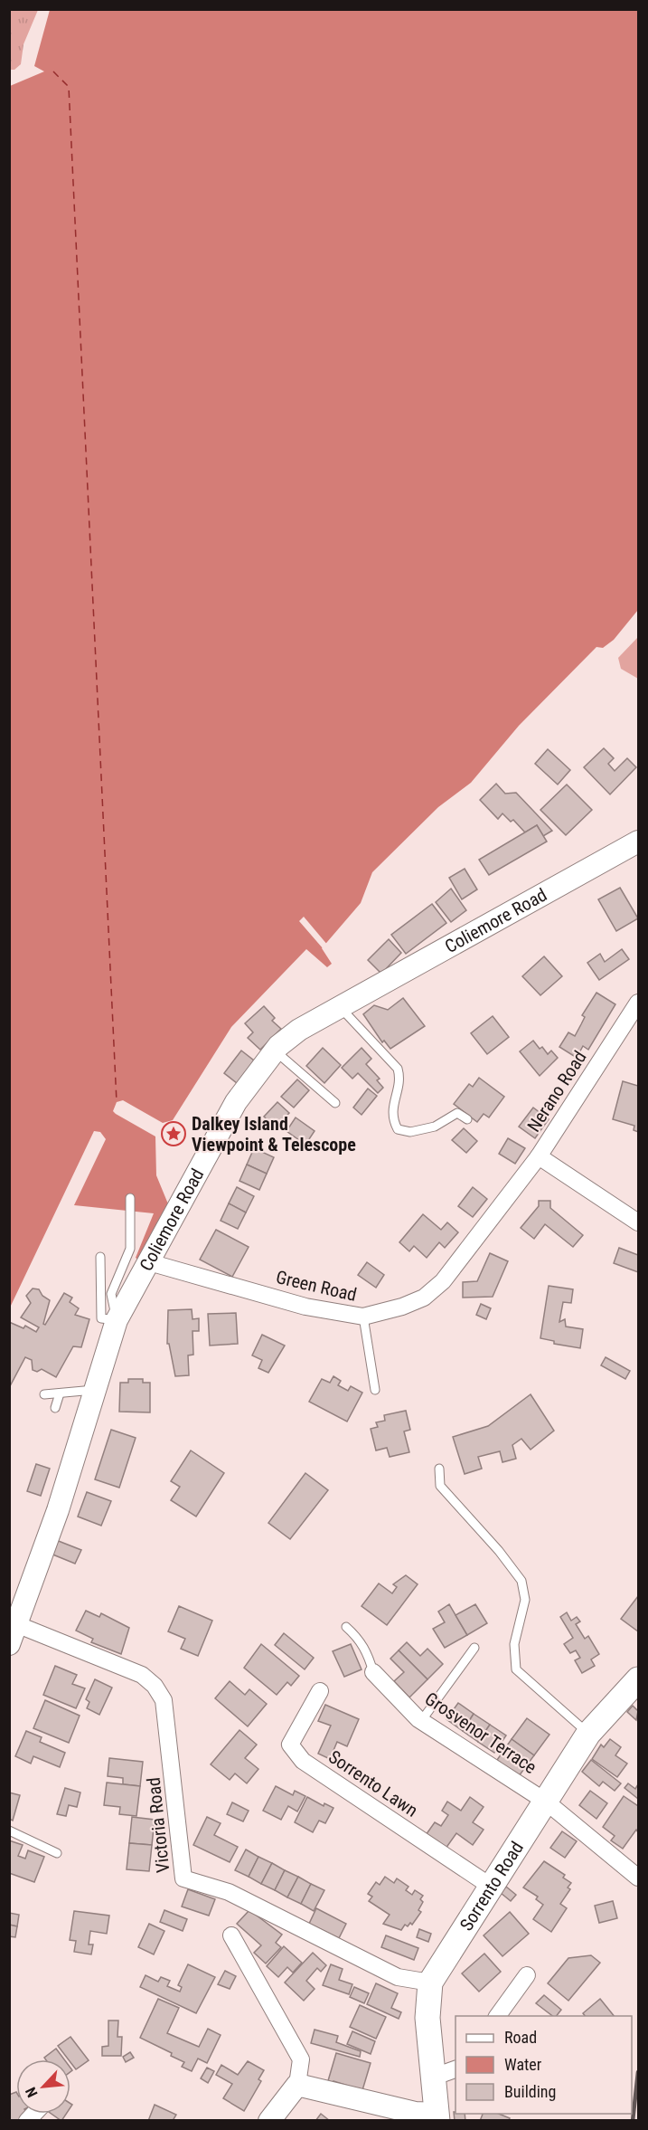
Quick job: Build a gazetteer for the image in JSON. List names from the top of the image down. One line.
{"streets":{"main road":["Sorrento Road"],"street":["Coliemore Road","Nerano Road","Green Road","Grosvenor Terrace","Sorrento Lawn","Victoria Road"]},"crossings":[["Coliemore Road","Green Road"],["Coliemore Road","Victoria Road"],["Nerano Road","Green Road"],["Grosvenor Terrace","Sorrento Road"],["Sorrento Lawn","Sorrento Road"],["Victoria Road","Sorrento Road"]],"places":{"place":["Dalkey Island Viewpoint & Telescope"]},"legend":["Road","Water","Building"],"north":"bottom left"}
